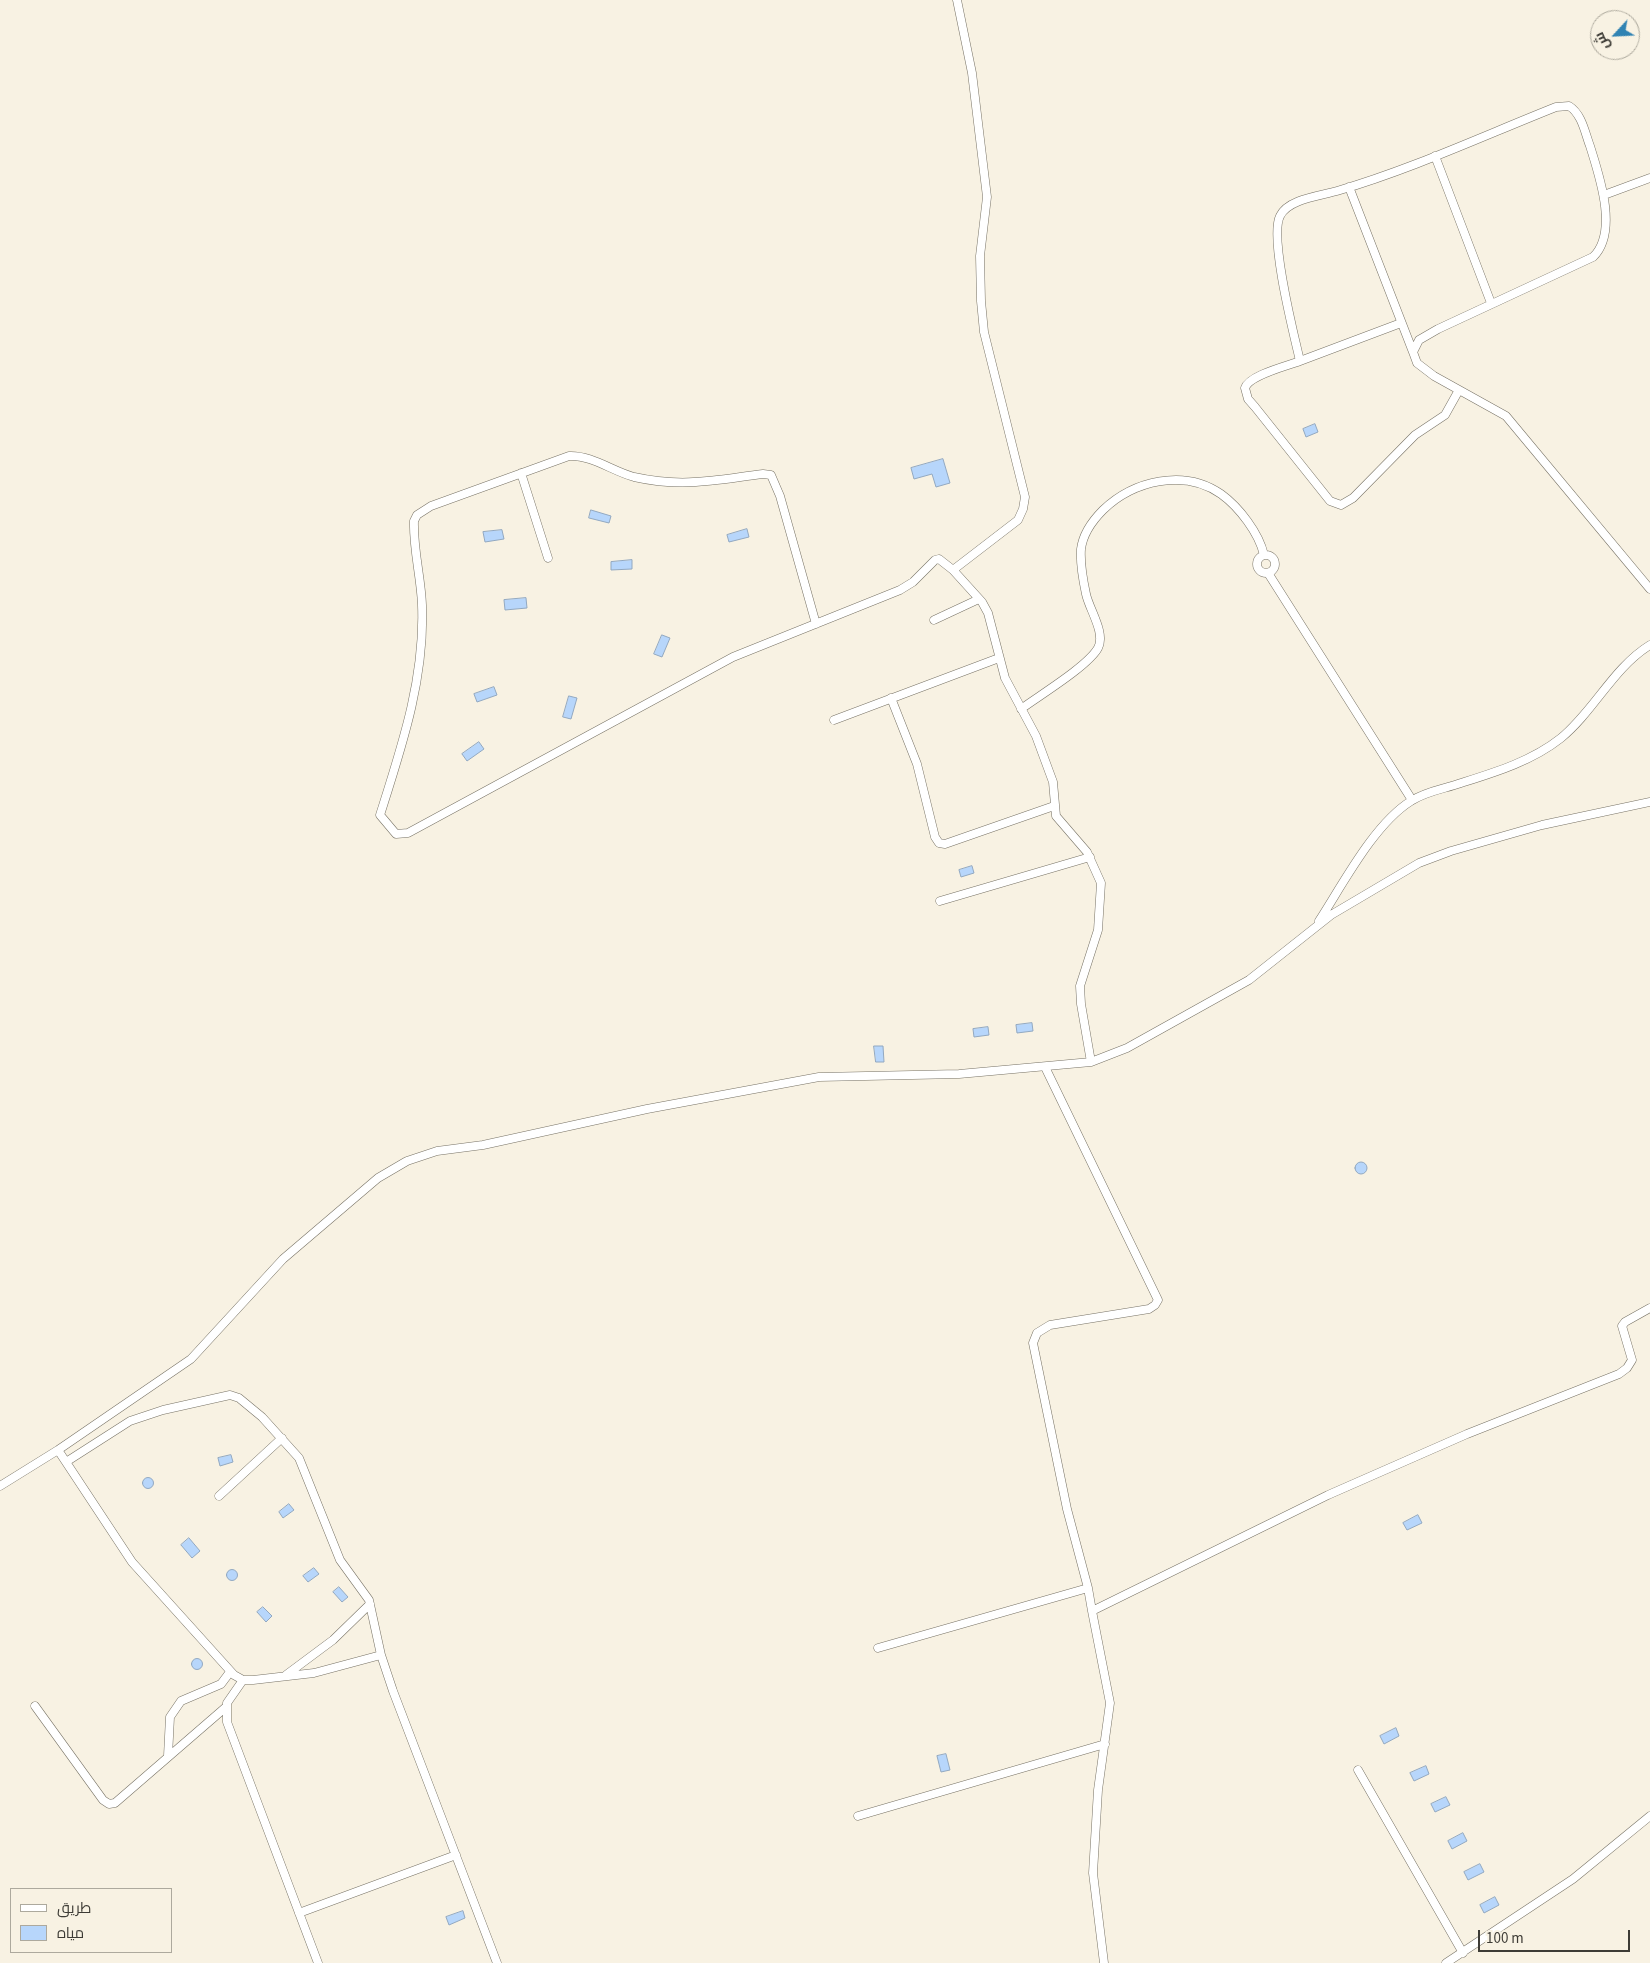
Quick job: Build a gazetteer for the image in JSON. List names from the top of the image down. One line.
{"legend":["طريق","مياه"],"scale_bar":"100 m","north":"bottom left"}
